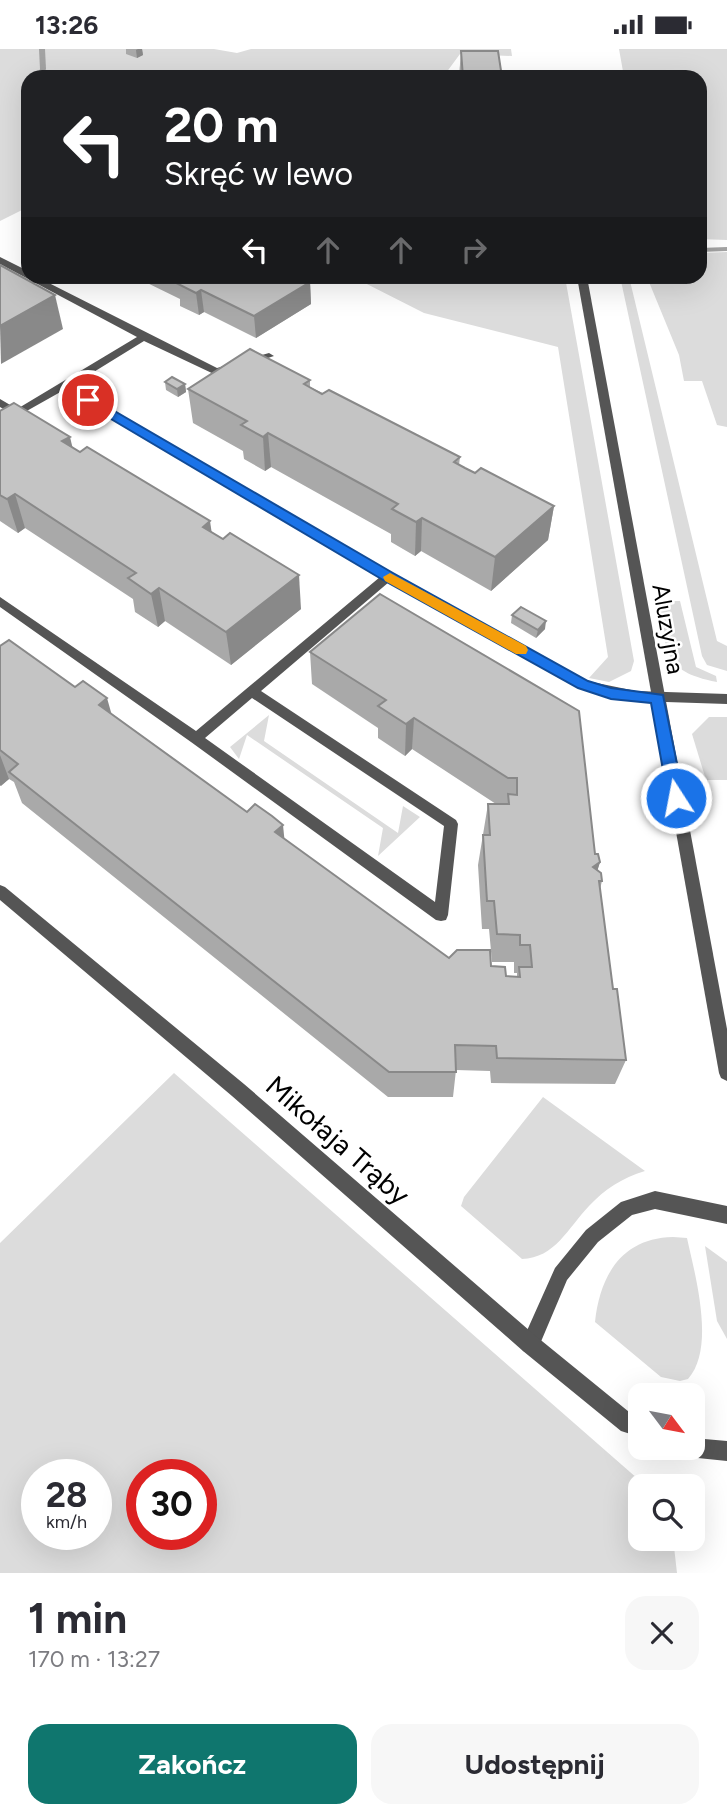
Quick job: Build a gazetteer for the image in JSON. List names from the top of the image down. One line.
{"streets":{"street":["Aluzyjna","Mikołaja Trąby"]},"north":"bottom right","page":{"status":"13:26","turn":["20 m","Skręć w lewo"],"speed":"28 km/h","limit":"30","heading":["1 min","170 m · 13:27"],"buttons":["Zakończ","Udostępnij"]}}
